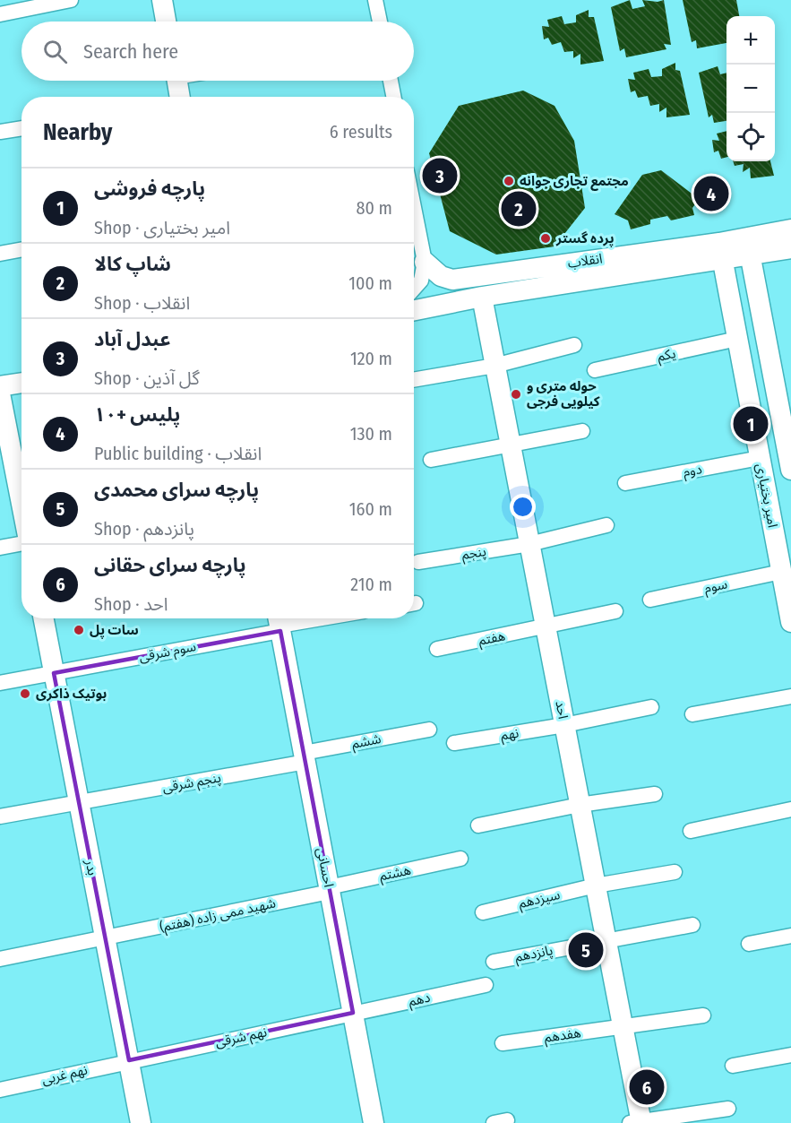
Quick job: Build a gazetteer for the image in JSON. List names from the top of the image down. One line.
{"streets":{"street":["انقلاب","یکم","دوم","امیر بختیاری","پنجم","سوم","هفتم","سوم شرقی","احد","نهم","ششم","پنجم شرقی","بدر","احسانی","هشتم","سیزدهم","شهید ممی زاده (هفتم)","پانزدهم","دهم","هفدهم","نهم شرقی","نهم غربی"]},"crossings":[["انقلاب","امیر بختیاری"],["انقلاب","احد"],["یکم","امیر بختیاری"],["دوم","امیر بختیاری"],["امیر بختیاری","سوم"],["پنجم","احد"],["هفتم","احد"],["سوم شرقی","بدر"],["سوم شرقی","احسانی"],["احد","نهم"],["احد","سیزدهم"],["احد","پانزدهم"],["احد","هفدهم"],["ششم","پنجم شرقی"],["ششم","احسانی"],["پنجم شرقی","بدر"],["پنجم شرقی","احسانی"],["بدر","شهید ممی زاده (هفتم)"],["بدر","نهم شرقی"],["بدر","نهم غربی"],["احسانی","هشتم"],["احسانی","شهید ممی زاده (هفتم)"],["احسانی","دهم"],["احسانی","نهم شرقی"],["هشتم","شهید ممی زاده (هفتم)"],["دهم","نهم شرقی"],["نهم شرقی","نهم غربی"]],"places":["مجتمع تجاری جوانه","پرده گستر","حوله متری و کیلویی فرجی","سات پل","بوتیک ذاکری"],"page":{"map_buttons":["+","−"],"search":"Search here","heading":["Nearby","6 results"],"pins":["3","4","2","1","5","6"],"list":[{"mark":"1","name":"پارچه فروشی","note":"Shop · امیر بختیاری","value":"80 m"},{"mark":"2","name":"شاپ کالا","note":"Shop · انقلاب","value":"100 m"},{"mark":"3","name":"عبدل آباد","note":"Shop · گل آذین","value":"120 m"},{"mark":"4","name":"پلیس +۱۰","note":"Public building · انقلاب","value":"130 m"},{"mark":"5","name":"پارچه سرای محمدی","note":"Shop · پانزدهم","value":"160 m"},{"mark":"6","name":"پارچه سرای حقانی","note":"Shop · احد","value":"210 m"}]}}
